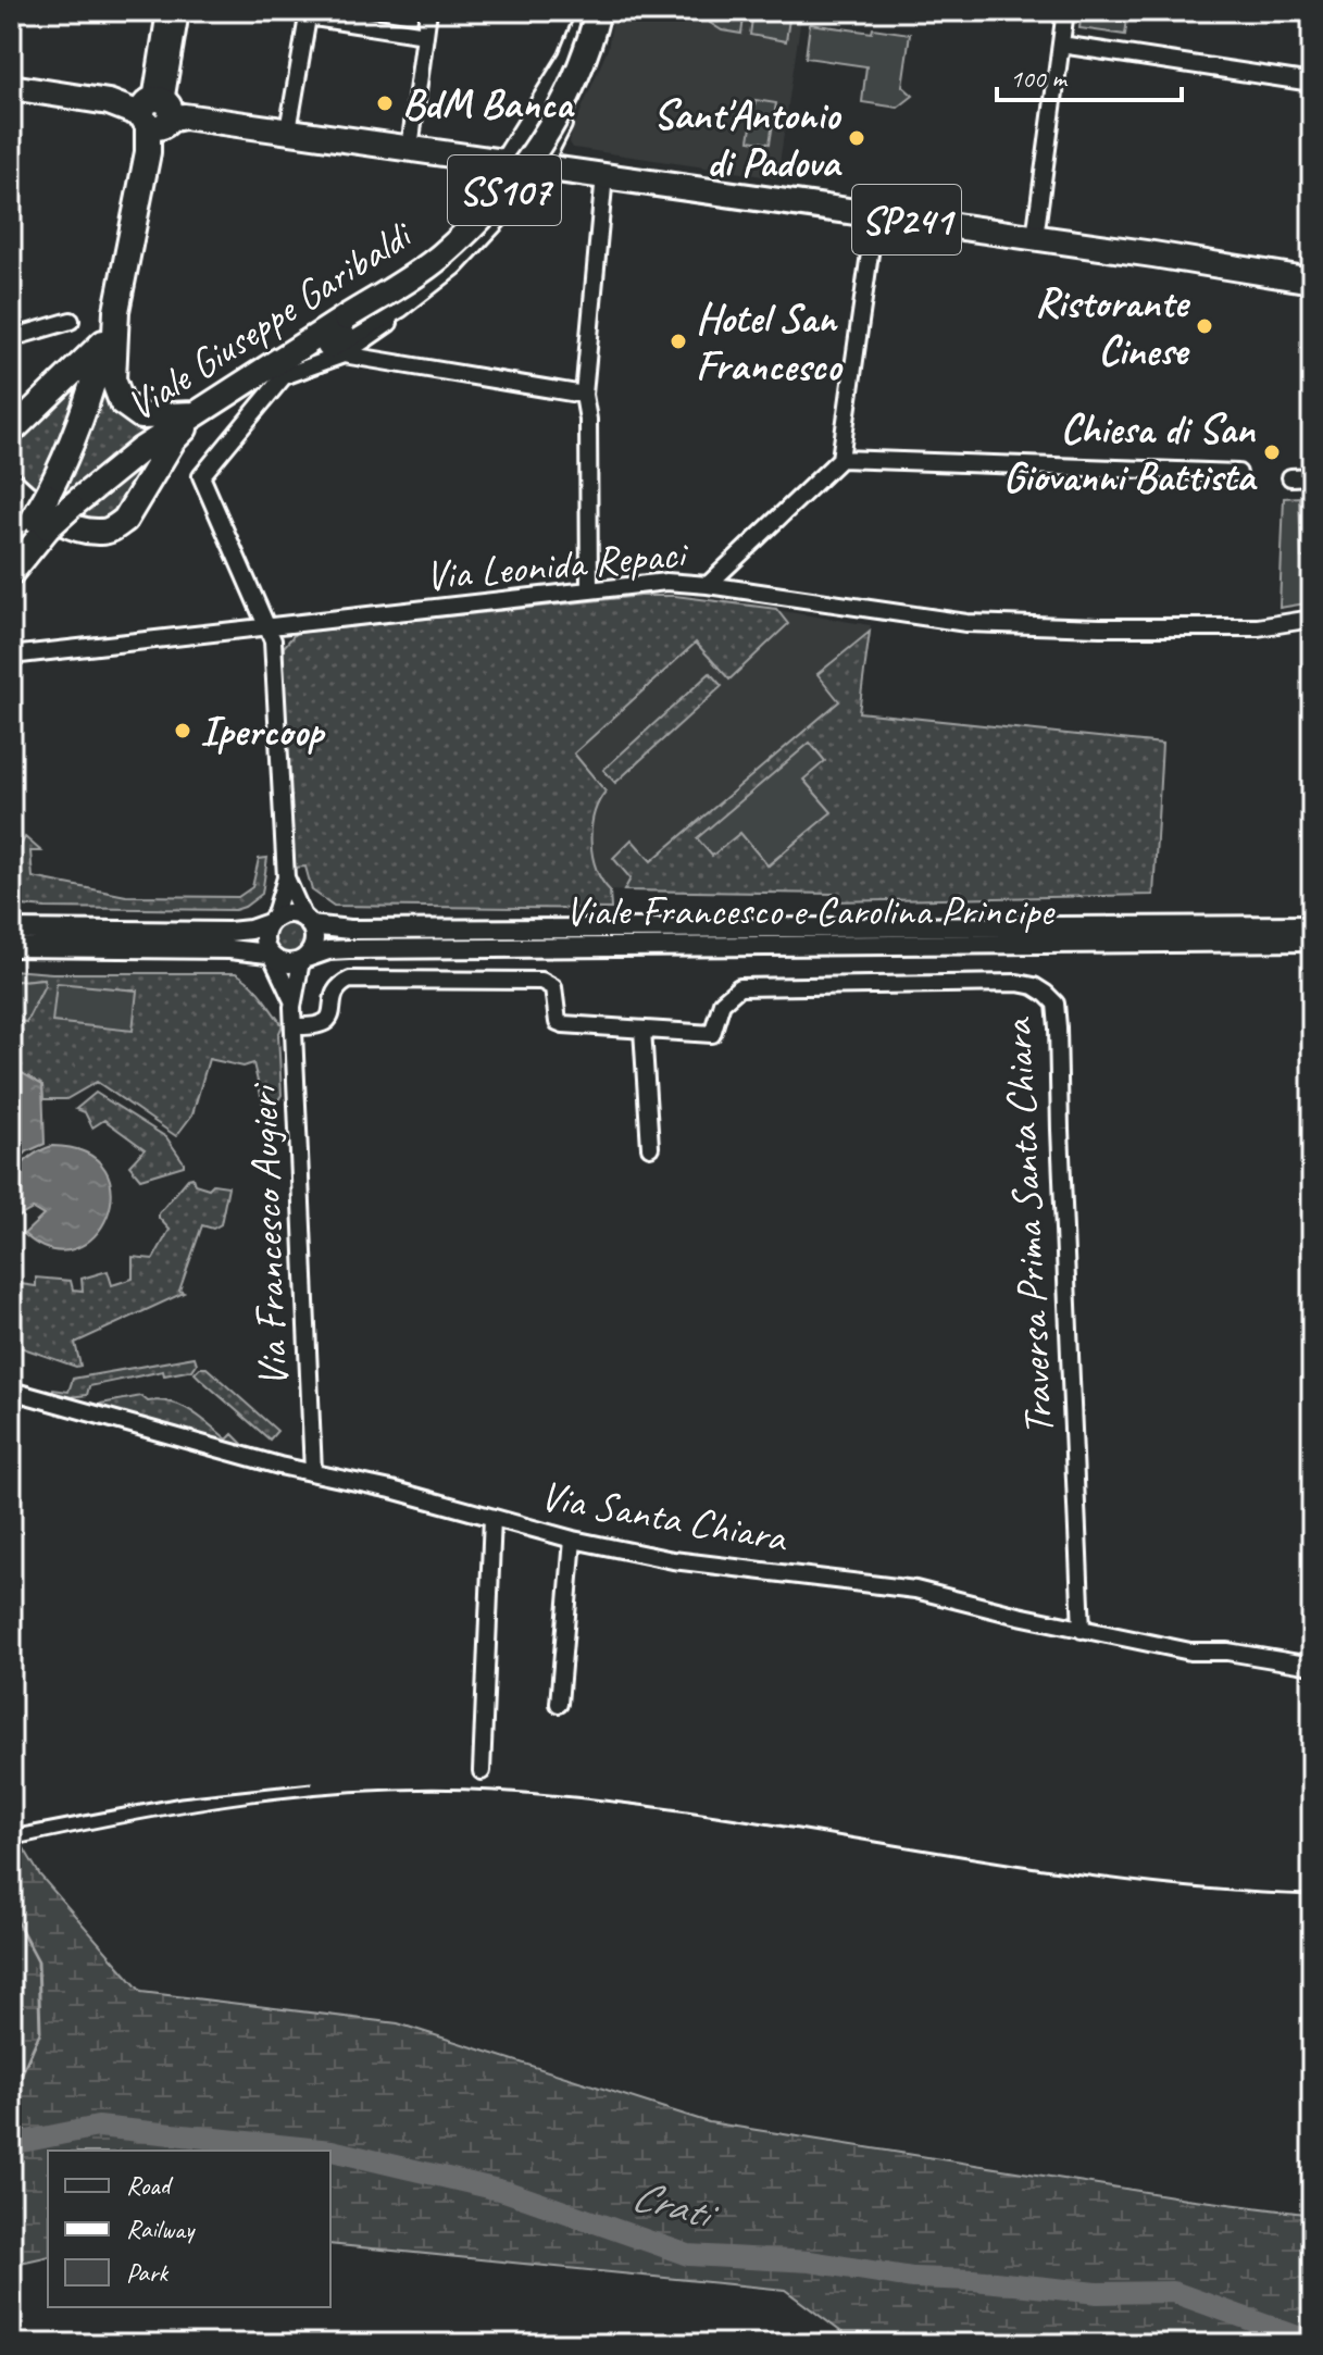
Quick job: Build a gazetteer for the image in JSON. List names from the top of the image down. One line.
{"streets":{"main road":["SS107","SP241","Viale Giuseppe Garibaldi"],"street":["Via Leonida Repaci","Viale Francesco e Carolina Principe","Traversa Prima Santa Chiara","Via Francesco Augieri","Via Santa Chiara"]},"crossings":[["SS107","Viale Giuseppe Garibaldi"],["Viale Francesco e Carolina Principe","Via Francesco Augieri"],["Traversa Prima Santa Chiara","Via Francesco Augieri"],["Traversa Prima Santa Chiara","Via Santa Chiara"],["Via Francesco Augieri","Via Santa Chiara"]],"water":["Crati"],"places":["BdM Banca","Sant'Antonio di Padova","Ristorante Cinese","Hotel San Francesco","Chiesa di San Giovanni Battista","Ipercoop"],"legend":["Road","Railway","Park"],"scale_bar":"100 m"}
